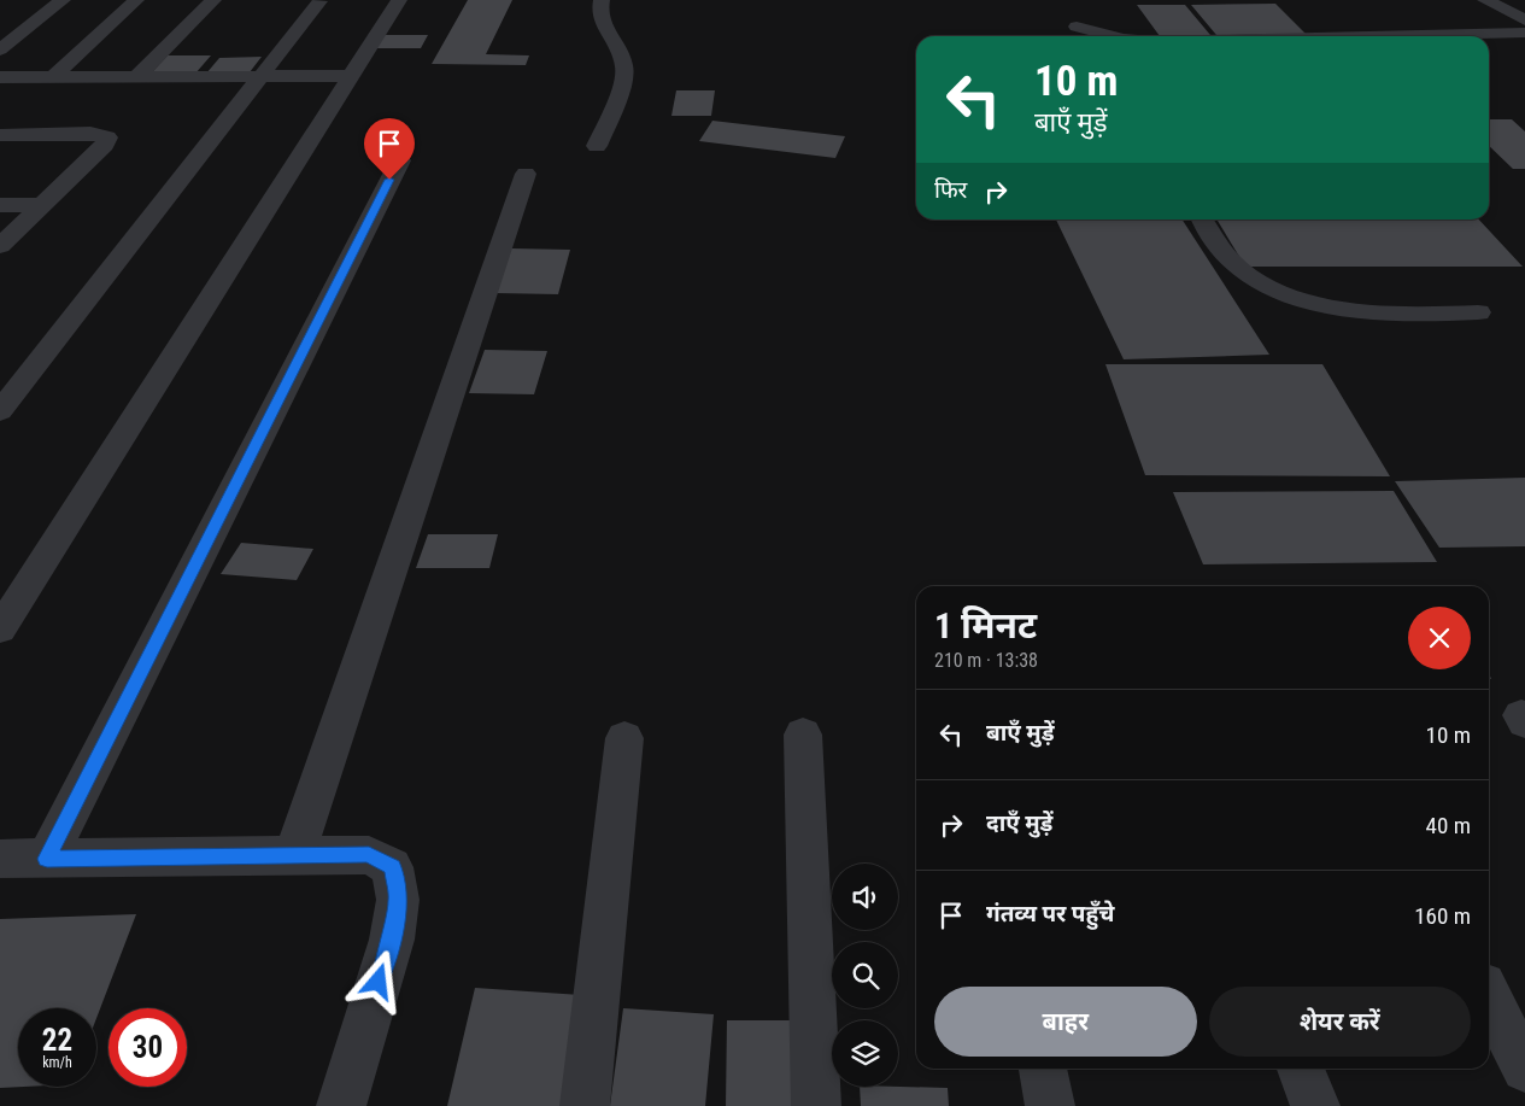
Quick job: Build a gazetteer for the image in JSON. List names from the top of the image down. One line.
{"page":{"turn":["10 m","बाएँ मुड़ें"],"then":"फिर","heading":["1 मिनट","210 m · 13:38"],"list":[{"name":"बाएँ मुड़ें","value":"10 m"},{"name":"दाएँ मुड़ें","value":"40 m"},{"name":"गंतव्य पर पहुँचे","value":"160 m"}],"buttons":["बाहर","शेयर करें"],"speed":"22 km/h","limit":"30"}}
